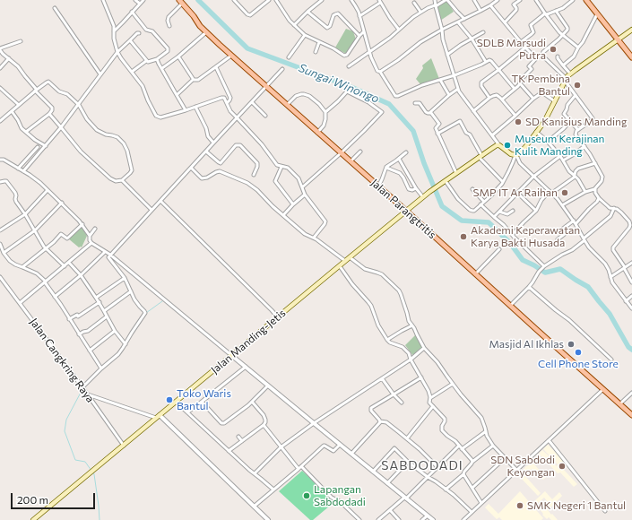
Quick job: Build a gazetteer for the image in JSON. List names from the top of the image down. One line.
{"streets":{"main road":["Jalan Parangtritis","Jalan Manding-Jetis"],"street":["Jalan Cangkring Raya"]},"crossings":[["Jalan Parangtritis","Jalan Manding-Jetis"],["Jalan Manding-Jetis","Jalan Cangkring Raya"]],"districts":["SABDODADI"],"water":["Sungai Winongo"],"places":["SDLB Marsudi Putra","TK Pembina Bantul","SD Kanisius Manding","Museum Kerajinan Kulit Manding","SMP IT Ar Raihan","Akademi Keperawatan Karya Bakti Husada","Masjid Al Ikhlas","Cell Phone Store","Toko Waris Bantul","SDN Sabdodi Keyongan","Lapangan Sabdodadi","SMK Negeri 1 Bantul"],"scale_bar":"200 m"}
